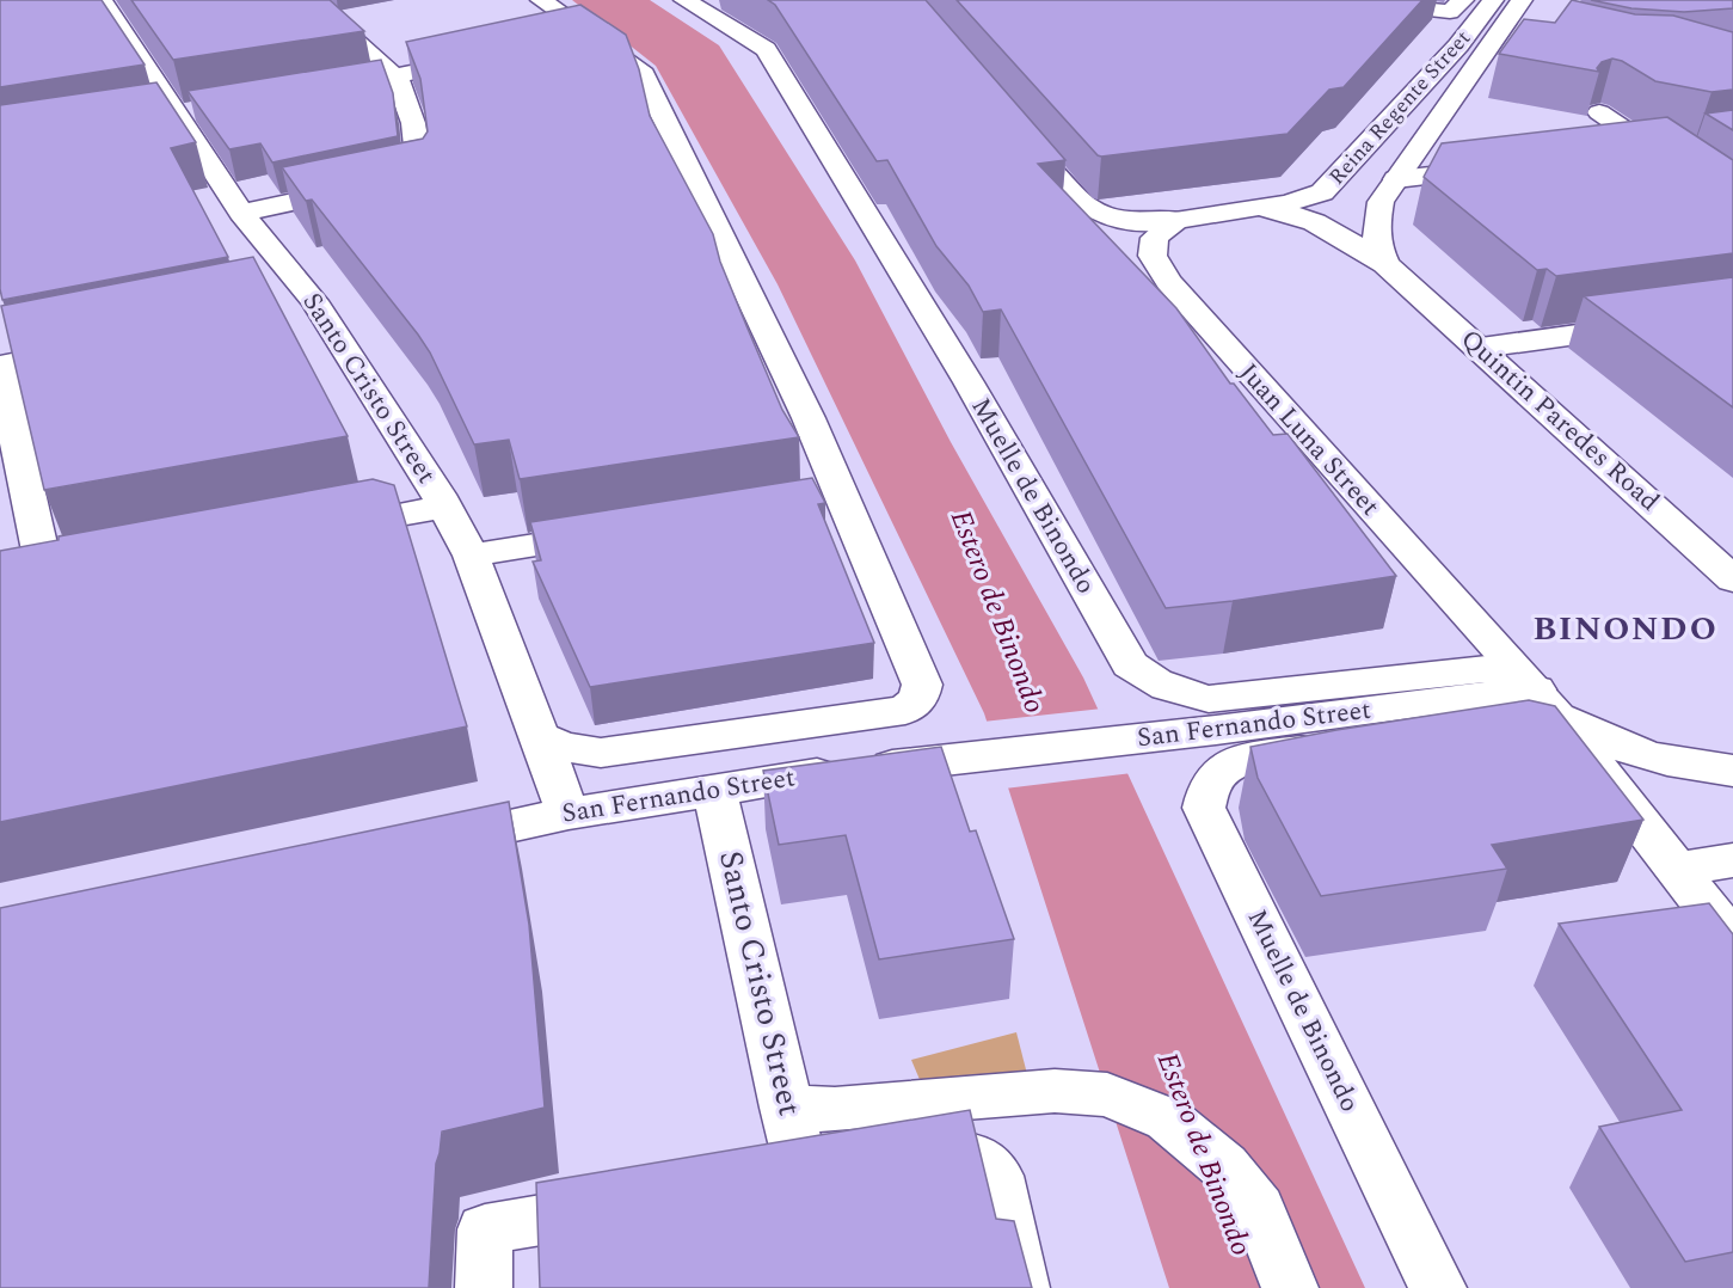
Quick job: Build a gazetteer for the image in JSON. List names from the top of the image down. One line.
{"streets":{"street":["Reina Regente Street","Santo Cristo Street","Quintin Paredes Road","Juan Luna Street","Muelle de Binondo","San Fernando Street"]},"crossings":[["Reina Regente Street","Quintin Paredes Road"],["Santo Cristo Street","San Fernando Street"],["Juan Luna Street","Muelle de Binondo"],["Juan Luna Street","San Fernando Street"],["Muelle de Binondo","San Fernando Street"]],"districts":["BINONDO"],"water":["Estero de Binondo"]}
